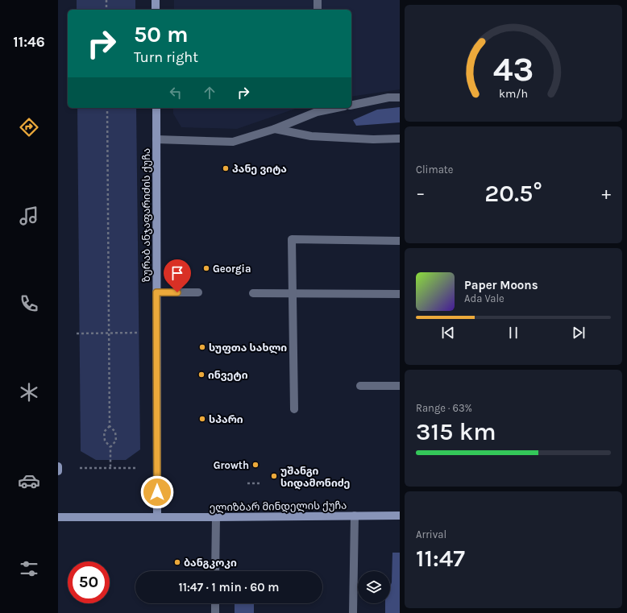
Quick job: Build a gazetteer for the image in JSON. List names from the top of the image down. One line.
{"streets":{"main road":["ზურაბ ანჯაფარიძის ქუჩა","ელიზბარ მინდელის ქუჩა"]},"crossings":[["ზურაბ ანჯაფარიძის ქუჩა","ელიზბარ მინდელის ქუჩა"]],"places":["პანე ვიტა","Georgia","სუფთა სახლი","ინვეტი","სპარი","Growth","უშანგი სიდამონიძე","ბანგკოკი"],"page":{"tabs":"11:46","turn":["50 m","Turn right"],"tile":["Climate",["Range · 63%","315 km"],["Arrival","11:47"]],"heat":["−","20.5°","+"],"song":["Paper Moons","Ada Vale"],"limit":"50","trip":"11:47 · 1 min · 60 m","gauge":["43","km/h"]}}
